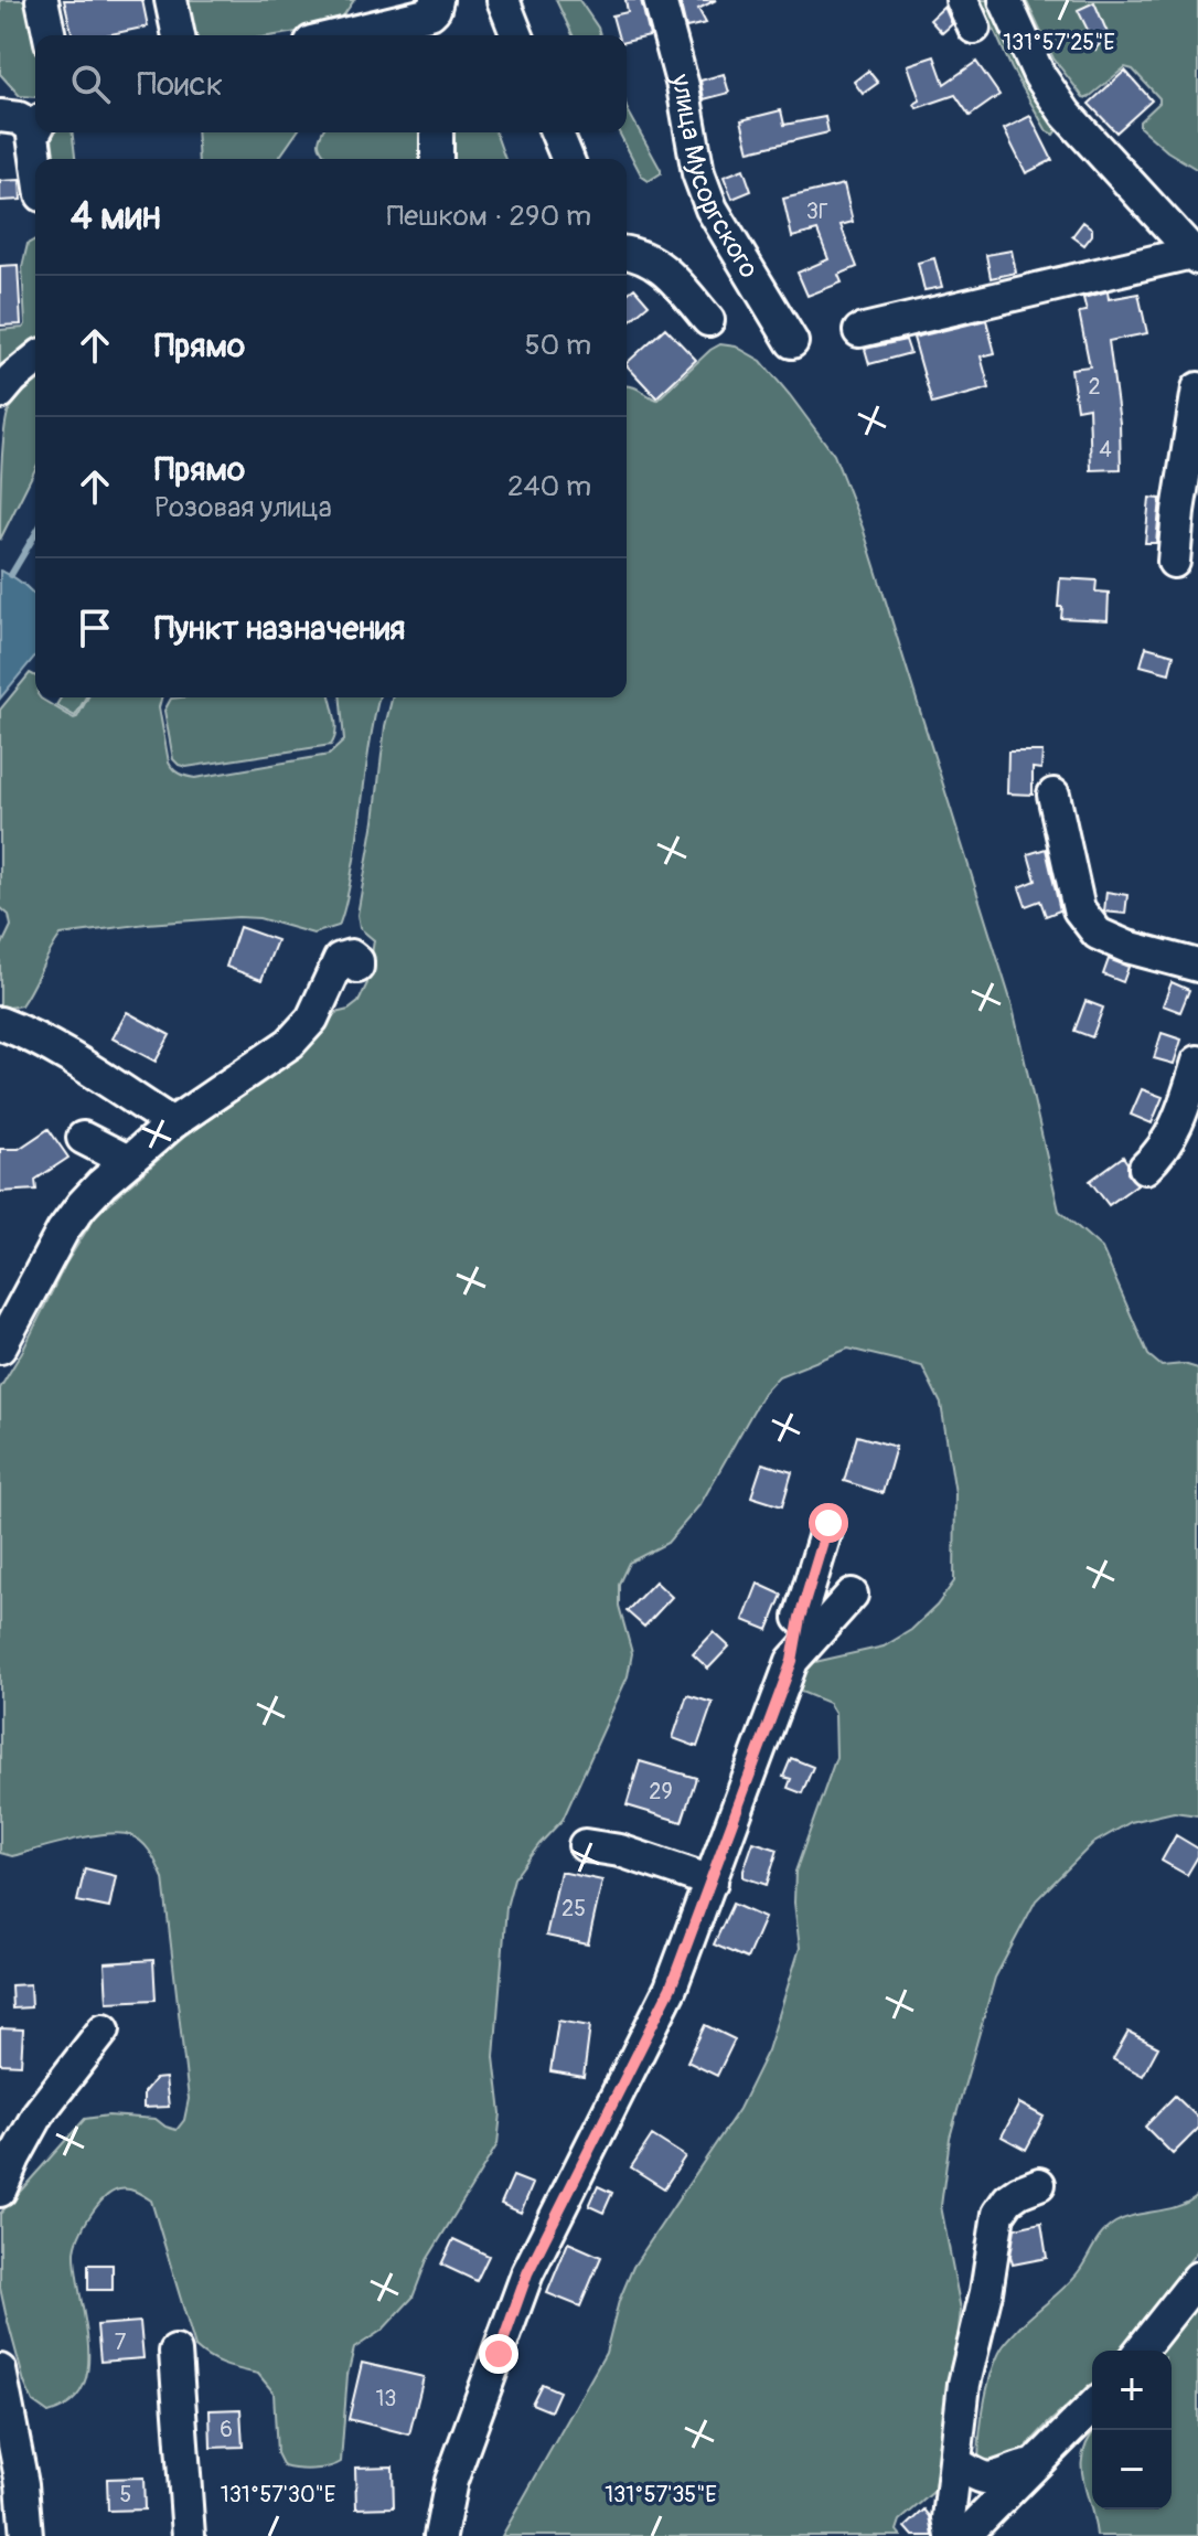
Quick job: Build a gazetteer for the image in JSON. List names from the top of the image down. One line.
{"streets":{"street":["улица Мусоргского"]},"house_numbers":["3Г","2","4","29","25","7","13","6","5"],"page":{"search":"Поиск","heading":["4 мин","Пешком · 290 m"],"list":[["Прямо","50 m"],["Прямо","Розовая улица","240 m"],"Пункт назначения"],"map_buttons":["+","−"]},"coordinates":["131°57'25\"E","131°57'30\"E","131°57'35\"E"]}
